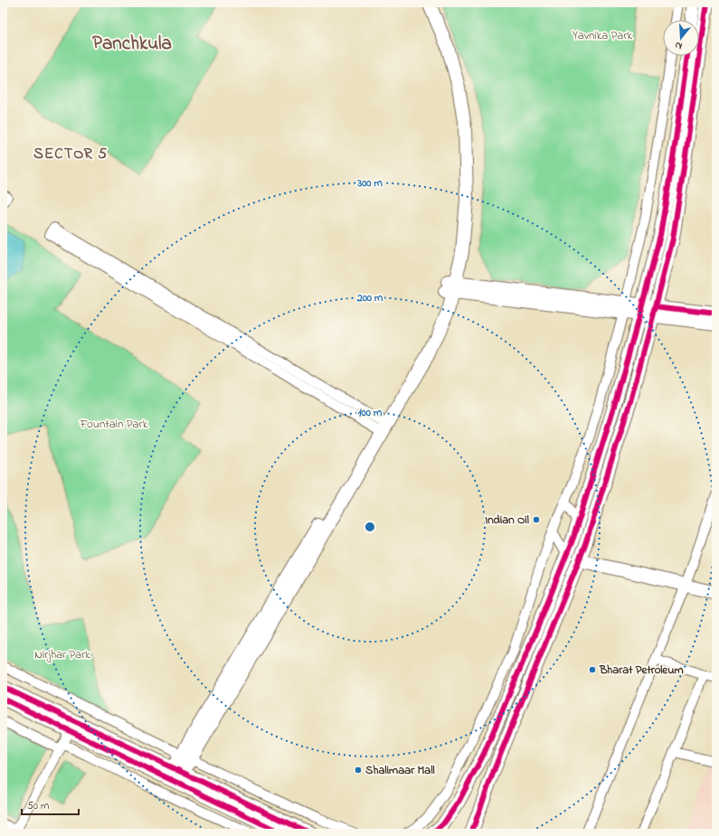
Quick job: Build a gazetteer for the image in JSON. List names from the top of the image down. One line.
{"districts":["Panchkula","SECTOR 5"],"parks":["Yavnika Park","Fountain Park","Nirjhar Park"],"places":["Indian Oil","Bharat Petroleum","Shalimaar Mall"],"scale_bar":"50 m","north":"bottom","rings":["300 m","200 m","100 m"]}
